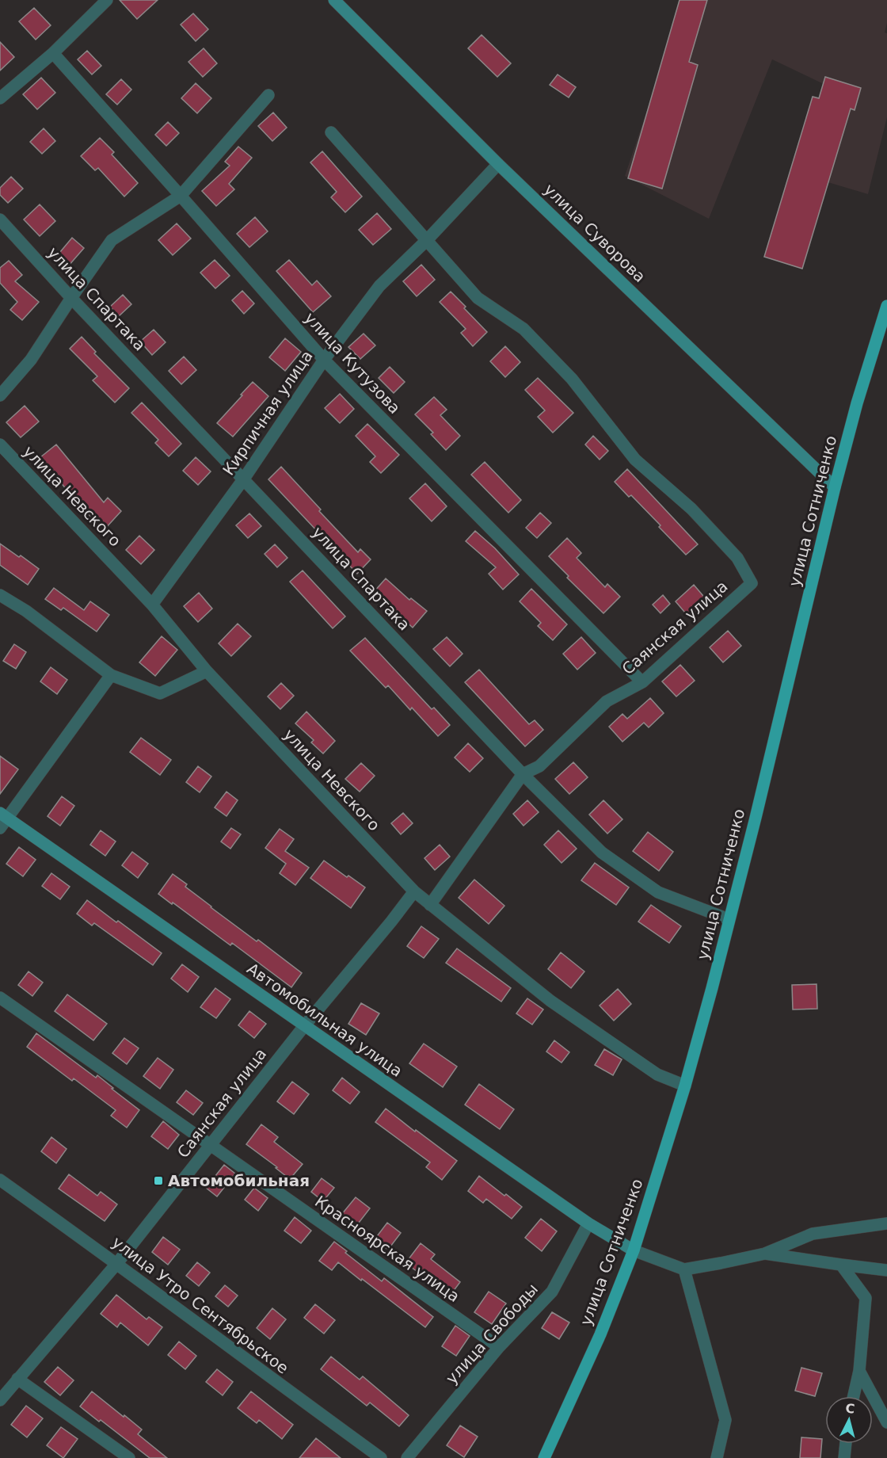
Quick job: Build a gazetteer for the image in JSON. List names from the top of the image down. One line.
{"streets":{"main road":["улица Сотниченко"],"street":["улица Суворова","улица Спартака","улица Кутузова","Кирпичная улица","улица Невского","Саянская улица","Автомобильная улица","Красноярская улица","улица Утро Сентябрьское","улица Свободы"]},"crossings":[["улица Суворова","Кирпичная улица"],["улица Суворова","улица Сотниченко"],["улица Спартака","Кирпичная улица"],["улица Спартака","улица Сотниченко"],["улица Спартака","Саянская улица"],["улица Кутузова","Кирпичная улица"],["улица Кутузова","Саянская улица"],["Кирпичная улица","улица Невского"],["Кирпичная улица","Саянская улица"],["улица Невского","улица Сотниченко"],["улица Невского","Саянская улица"],["улица Сотниченко","Автомобильная улица"],["Саянская улица","Автомобильная улица"],["Саянская улица","Красноярская улица"],["Саянская улица","улица Утро Сентябрьское"],["Автомобильная улица","улица Свободы"],["Красноярская улица","улица Свободы"]],"places":{"transit":["Автомобильная"]},"north":"top"}
